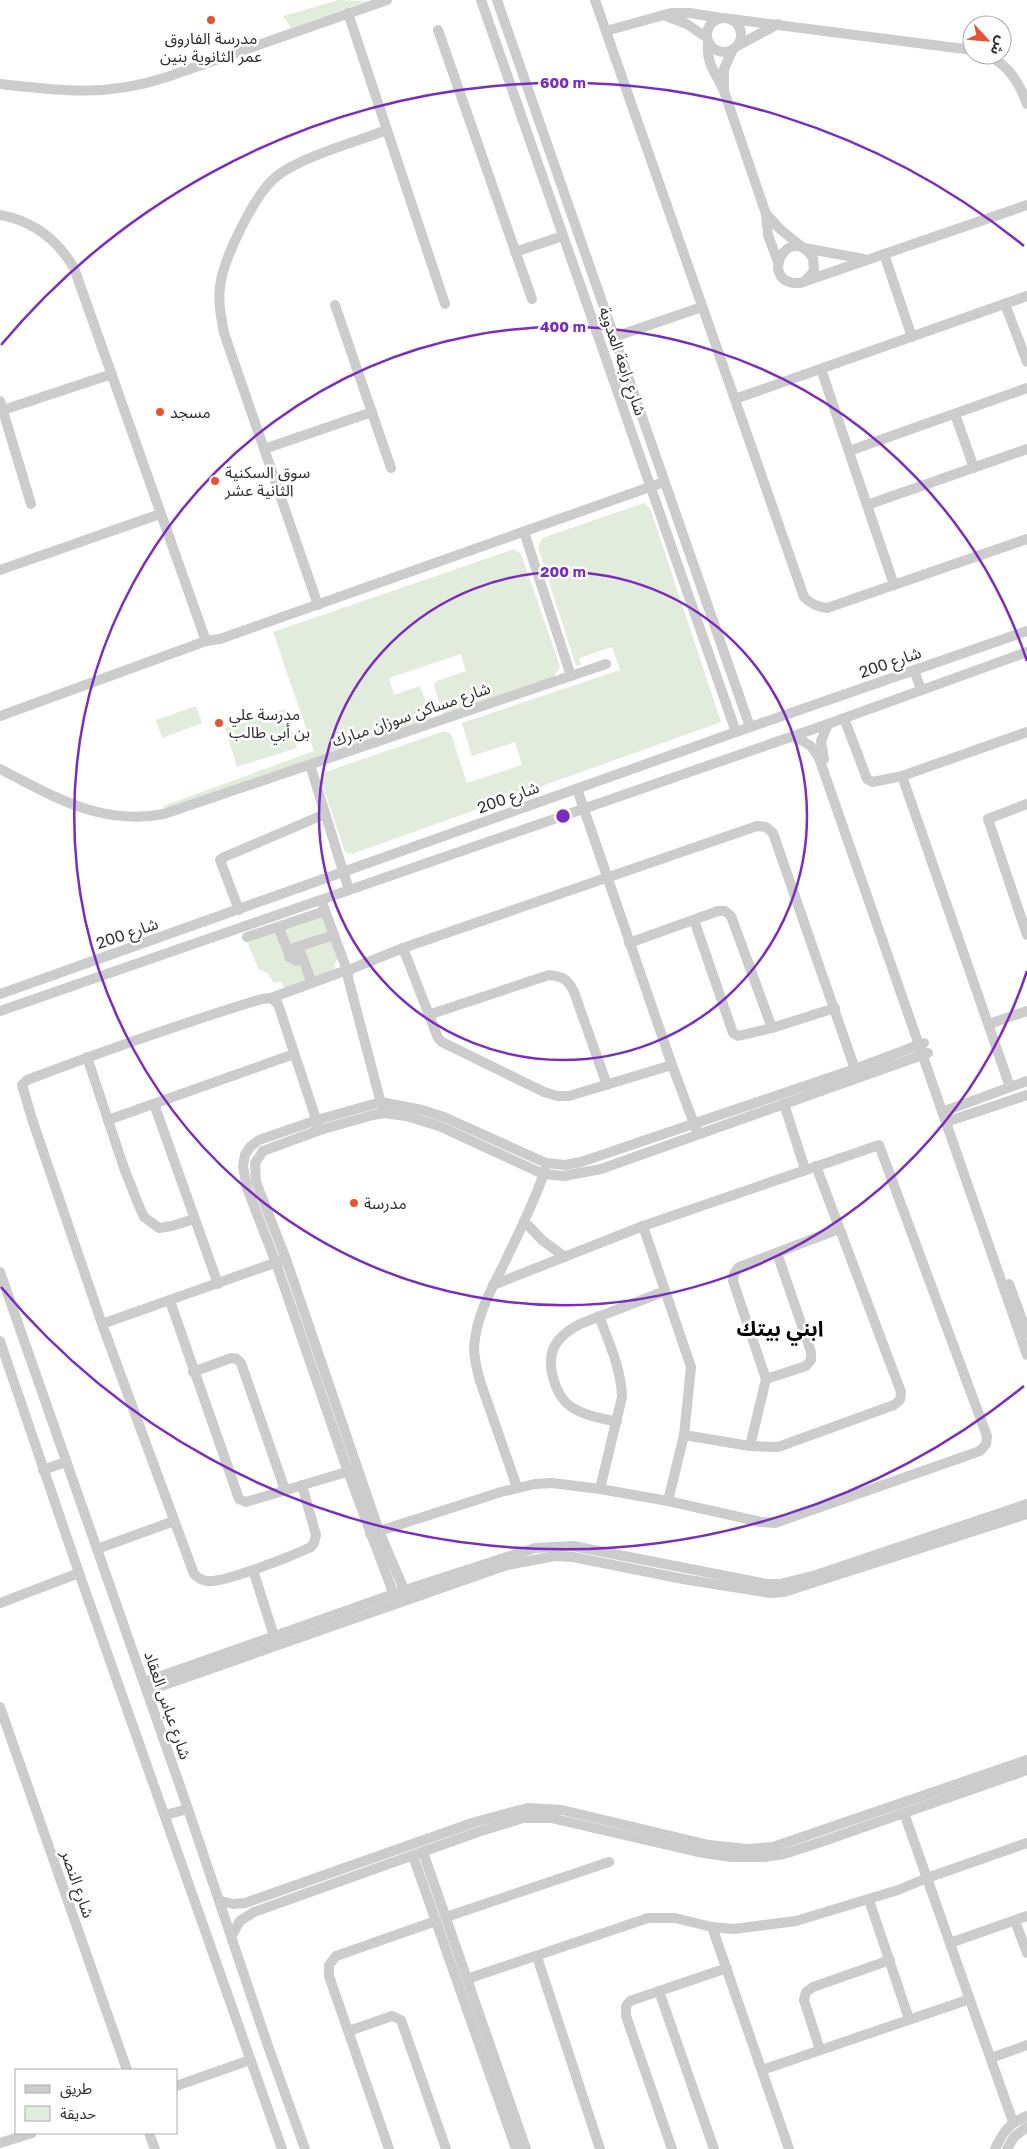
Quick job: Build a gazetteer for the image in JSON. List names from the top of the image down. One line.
{"streets":{"street":["شارع رابعة العدوية","شارع 200","شارع مساكن سوزان مبارك","شارع عباس العقاد","شارع النصر"]},"crossings":[["شارع رابعة العدوية","شارع 200"]],"districts":["ابني بيتك"],"places":["مدرسة الفاروق عمر الثانوية بنين","مسجد","سوق السكنية الثانية عشر","مدرسة علي بن أبي طالب","مدرسة"],"legend":["طريق","حديقة"],"north":"bottom right","rings":["600 m","400 m","200 m"]}
